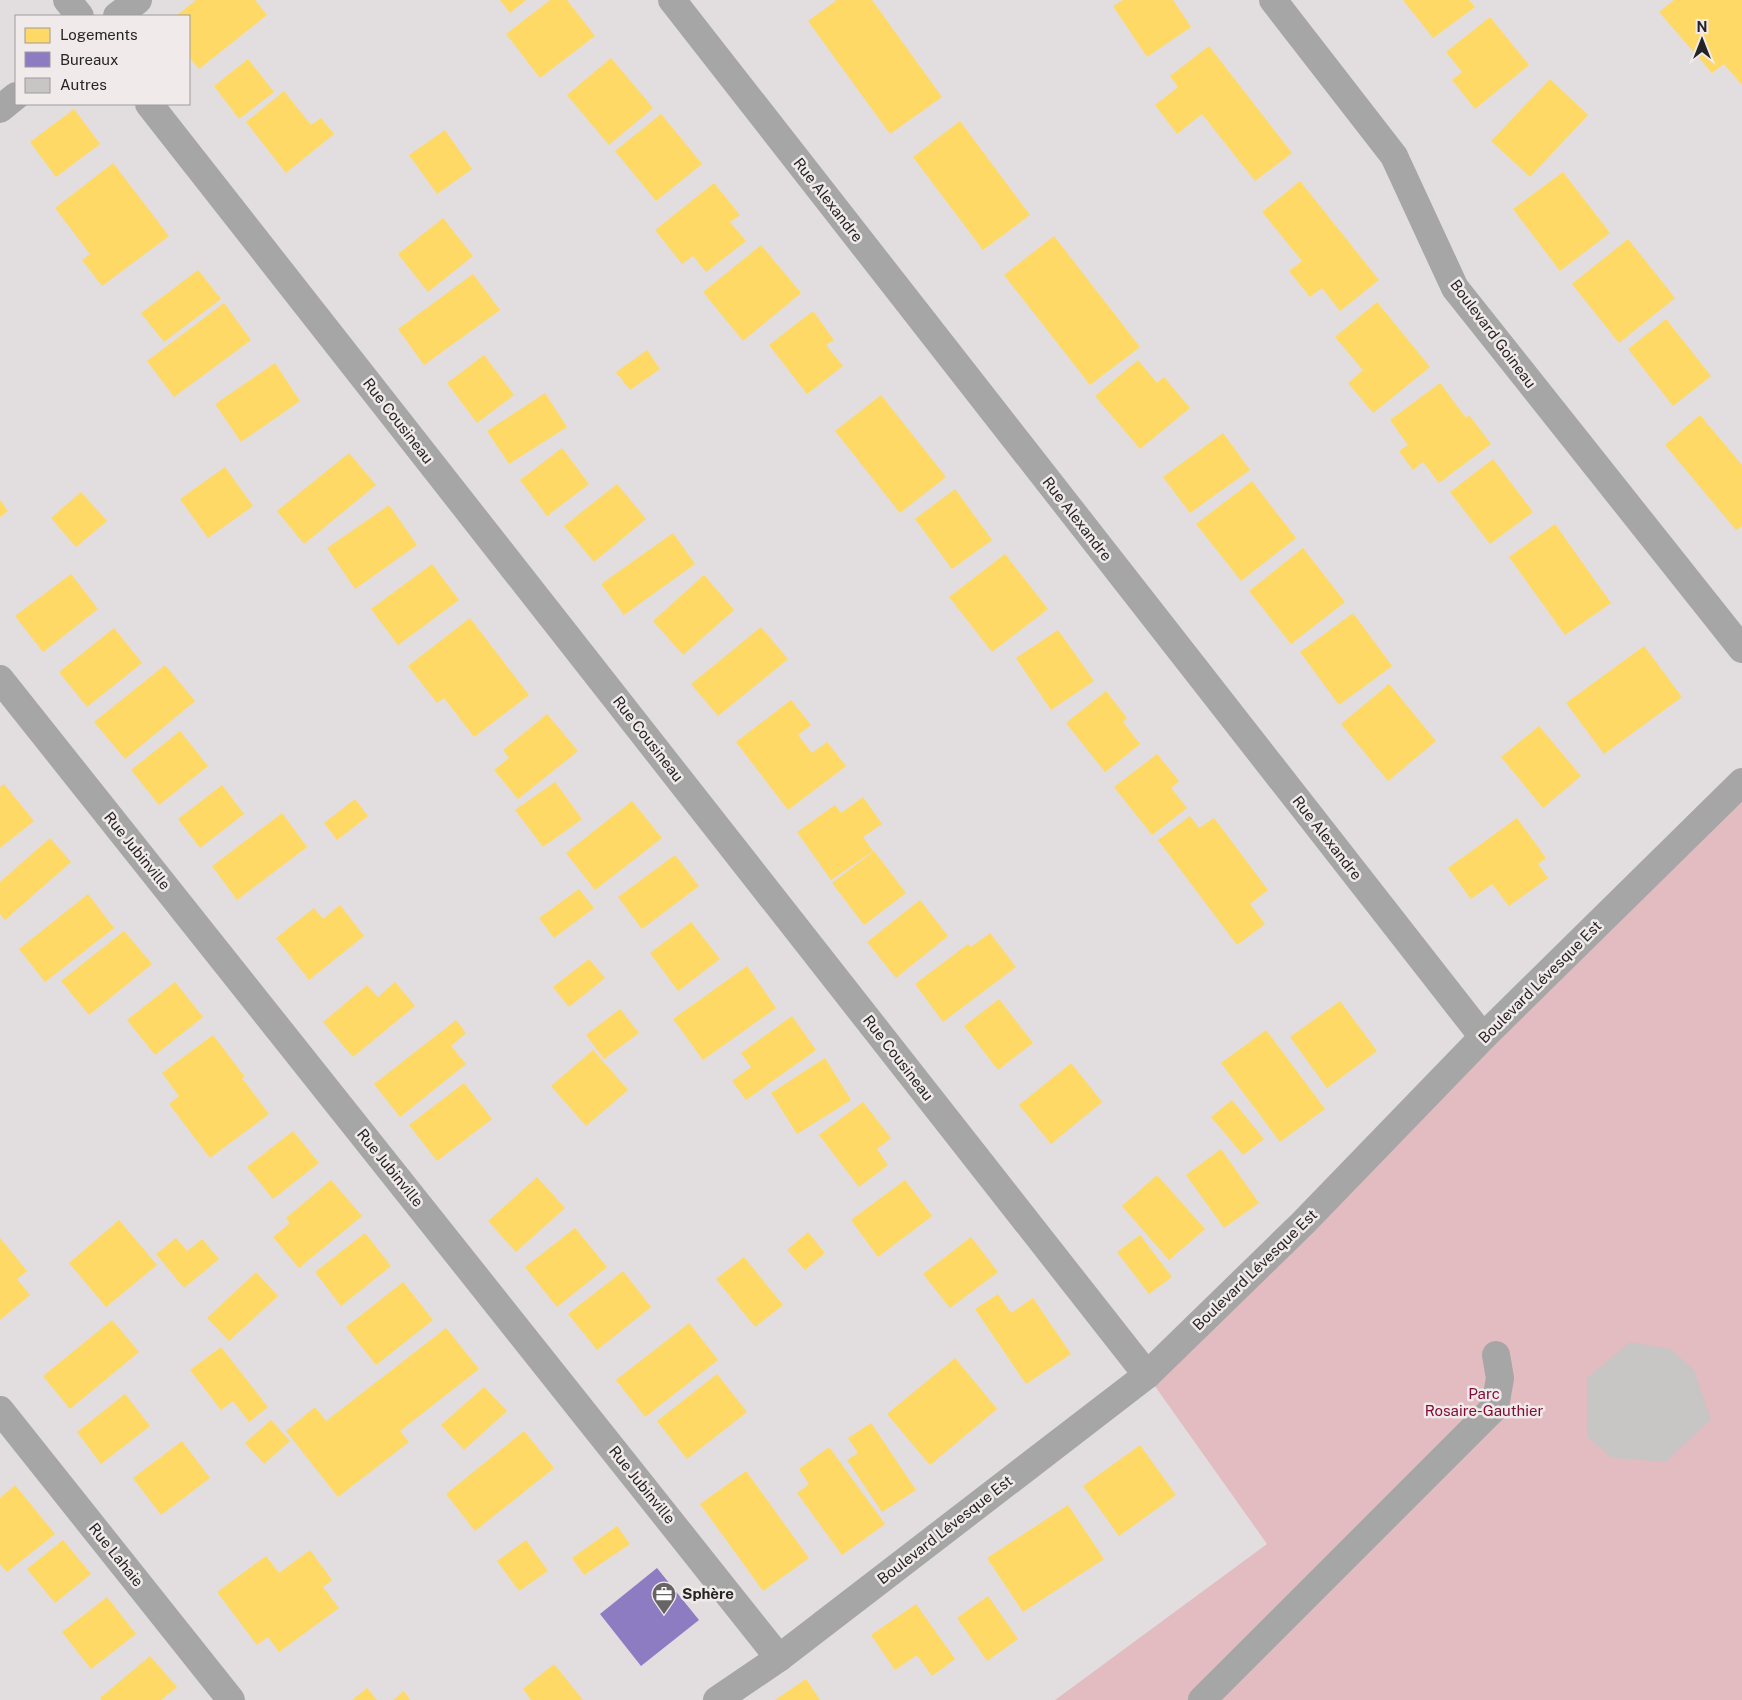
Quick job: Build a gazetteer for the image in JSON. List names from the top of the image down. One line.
{"streets":{"street":["Rue Alexandre","Boulevard Goineau","Rue Cousineau","Rue Jubinville","Boulevard Lévesque Est","Rue Lahaie"]},"crossings":[["Rue Alexandre","Boulevard Lévesque Est"],["Rue Cousineau","Boulevard Lévesque Est"],["Rue Jubinville","Boulevard Lévesque Est"]],"parks":["Parc Rosaire-Gauthier"],"places":{"office":["Sphère"]},"legend":["Logements","Bureaux","Autres"],"north":"top"}
